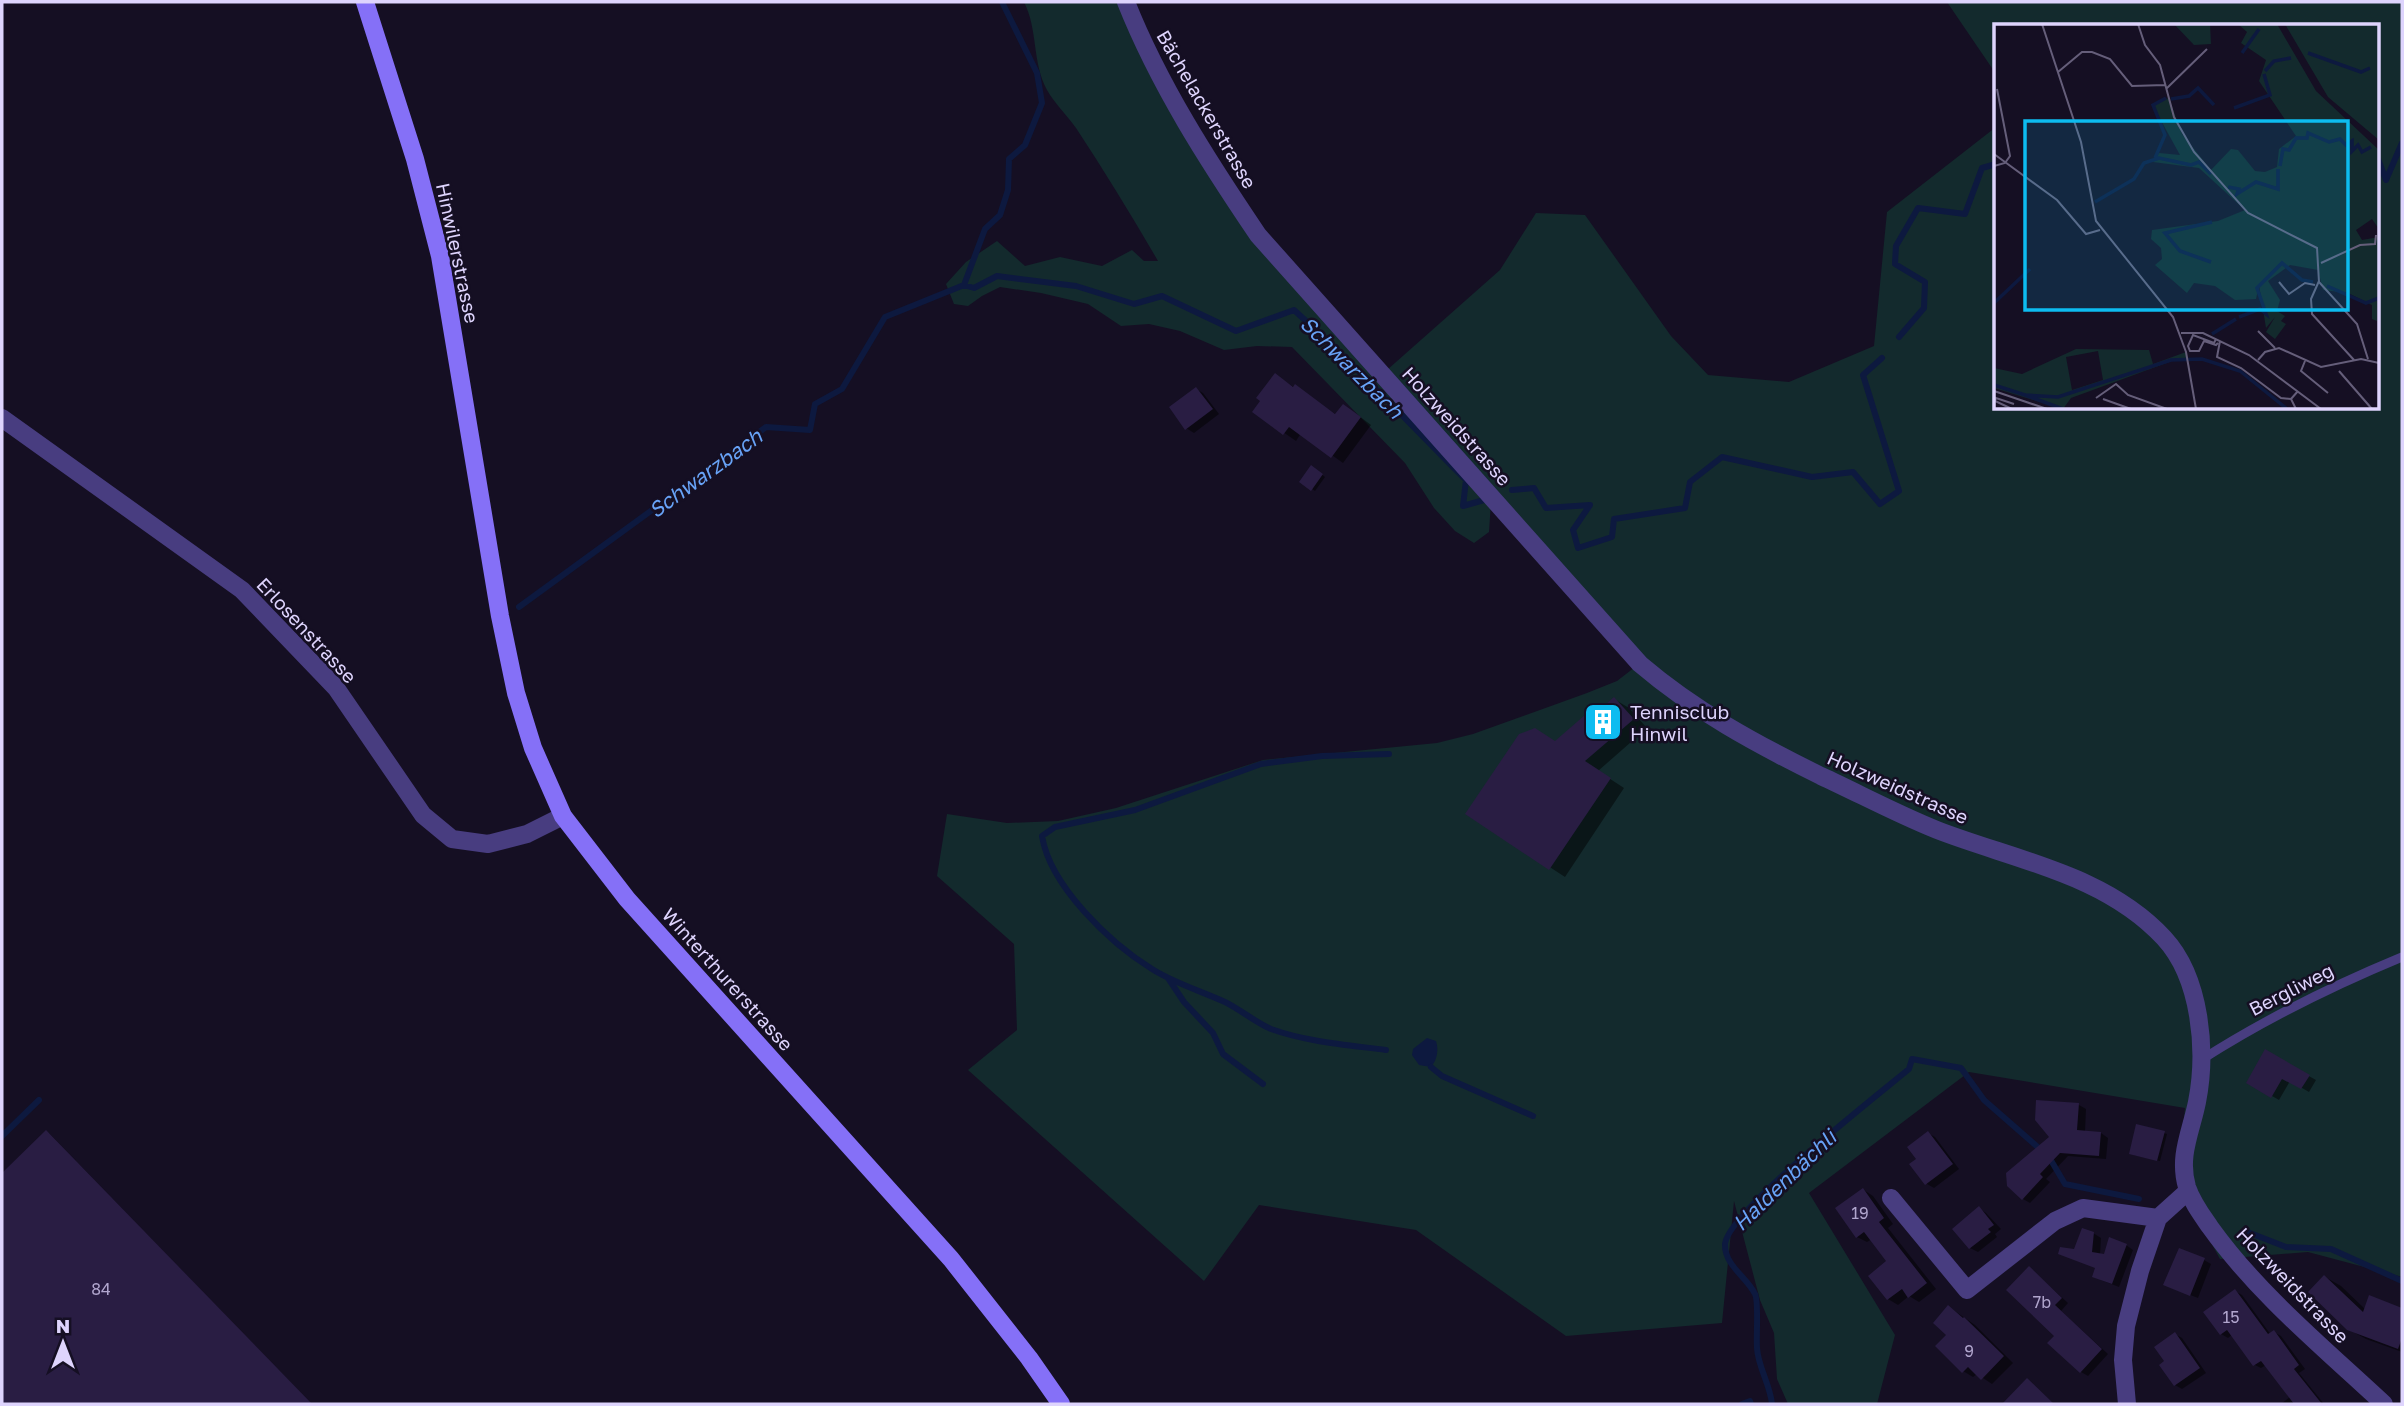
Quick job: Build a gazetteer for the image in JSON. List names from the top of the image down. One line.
{"streets":{"main road":["Hinwilerstrasse","Winterthurerstrasse"],"street":["Bächelackerstrasse","Holzweidstrasse","Erlosenstrasse"],"lane":["Bergliweg"]},"crossings":[["Bächelackerstrasse","Holzweidstrasse"],["Hinwilerstrasse","Winterthurerstrasse"],["Holzweidstrasse","Bergliweg"],["Erlosenstrasse","Winterthurerstrasse"]],"water":["Schwarzbach","Haldenbächli"],"places":{"building":["Tennisclub Hinwil"]},"house_numbers":["19","84","7b","15","9"],"north":"top"}
